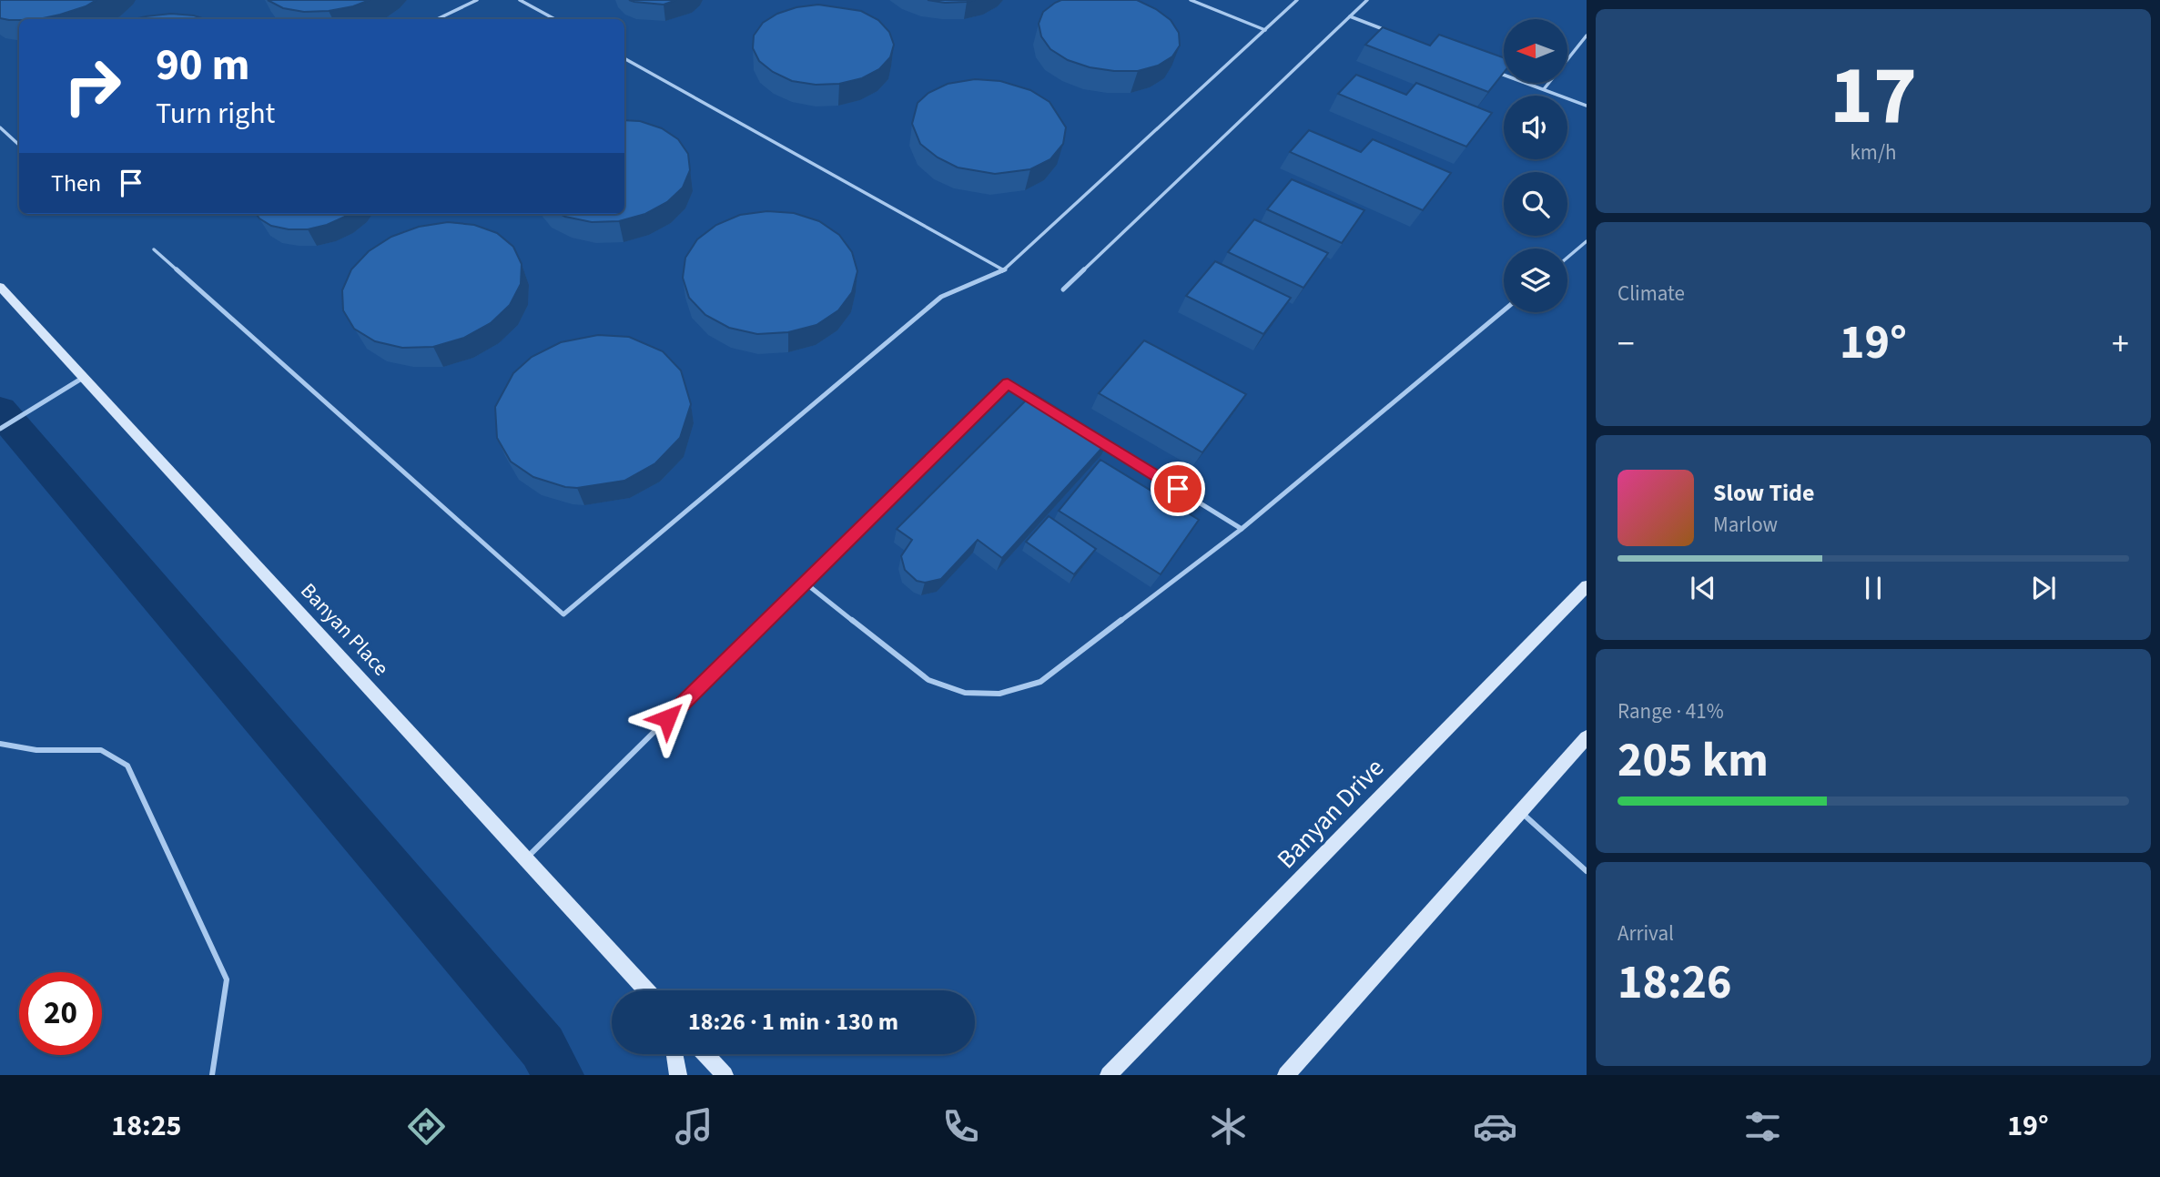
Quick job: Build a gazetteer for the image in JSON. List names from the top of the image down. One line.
{"streets":{"street":["Banyan Place","Banyan Drive"]},"north":"left","page":{"tile":[["17","km/h"],"Climate",["Range · 41%","205 km"],["Arrival","18:26"]],"turn":["90 m","Turn right"],"then":"Then","heat":["−","19°","+"],"song":["Slow Tide","Marlow"],"limit":"20","trip":"18:26 · 1 min · 130 m","tabs":["18:25","19°"]}}
